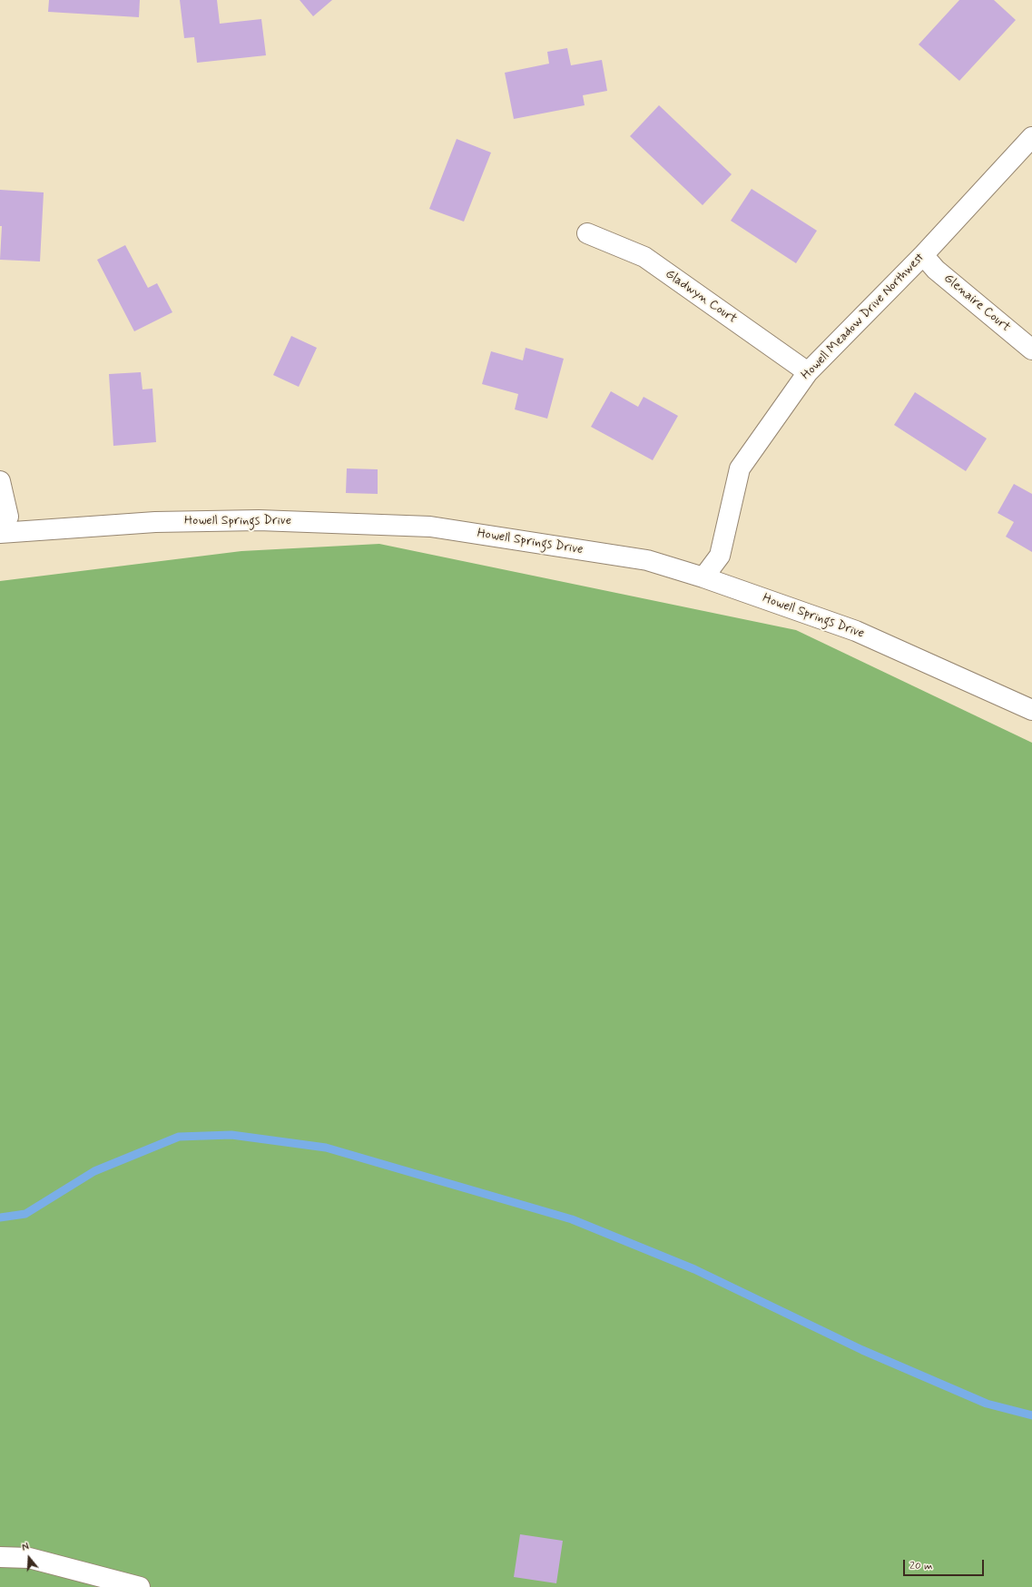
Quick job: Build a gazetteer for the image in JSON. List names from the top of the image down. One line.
{"streets":{"street":["Gladwyn Court","Glenaire Court","Howell Meadow Drive Northwest","Howell Springs Drive"]},"crossings":[["Gladwyn Court","Howell Meadow Drive Northwest"],["Glenaire Court","Howell Meadow Drive Northwest"],["Howell Meadow Drive Northwest","Howell Springs Drive"]],"scale_bar":"20 m","north":"top"}
